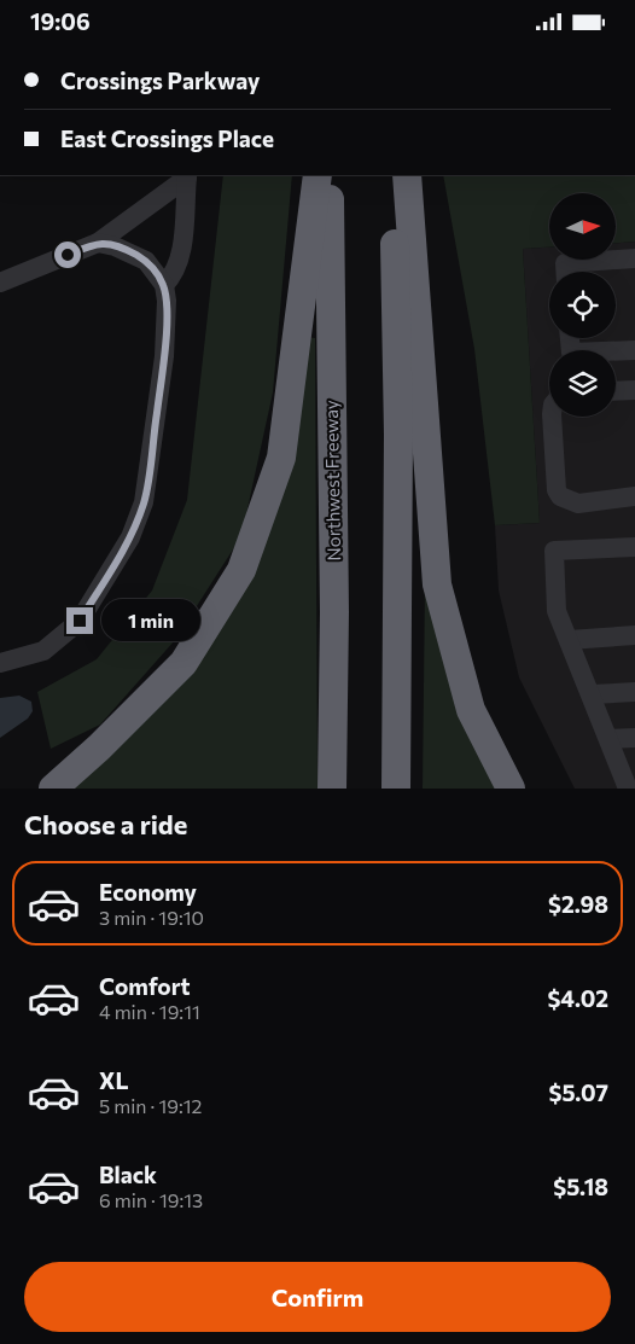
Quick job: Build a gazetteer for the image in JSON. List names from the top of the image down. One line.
{"streets":{"highway":["Northwest Freeway"]},"north":"right","page":{"status":"19:06","banner":["Crossings Parkway","East Crossings Place"],"bubble":"1 min","heading":"Choose a ride","list":[{"name":"Economy","note":"3 min · 19:10","value":"$2.98"},{"name":"Comfort","note":"4 min · 19:11","value":"$4.02"},{"name":"XL","note":"5 min · 19:12","value":"$5.07"},{"name":"Black","note":"6 min · 19:13","value":"$5.18"}],"buttons":"Confirm"}}
